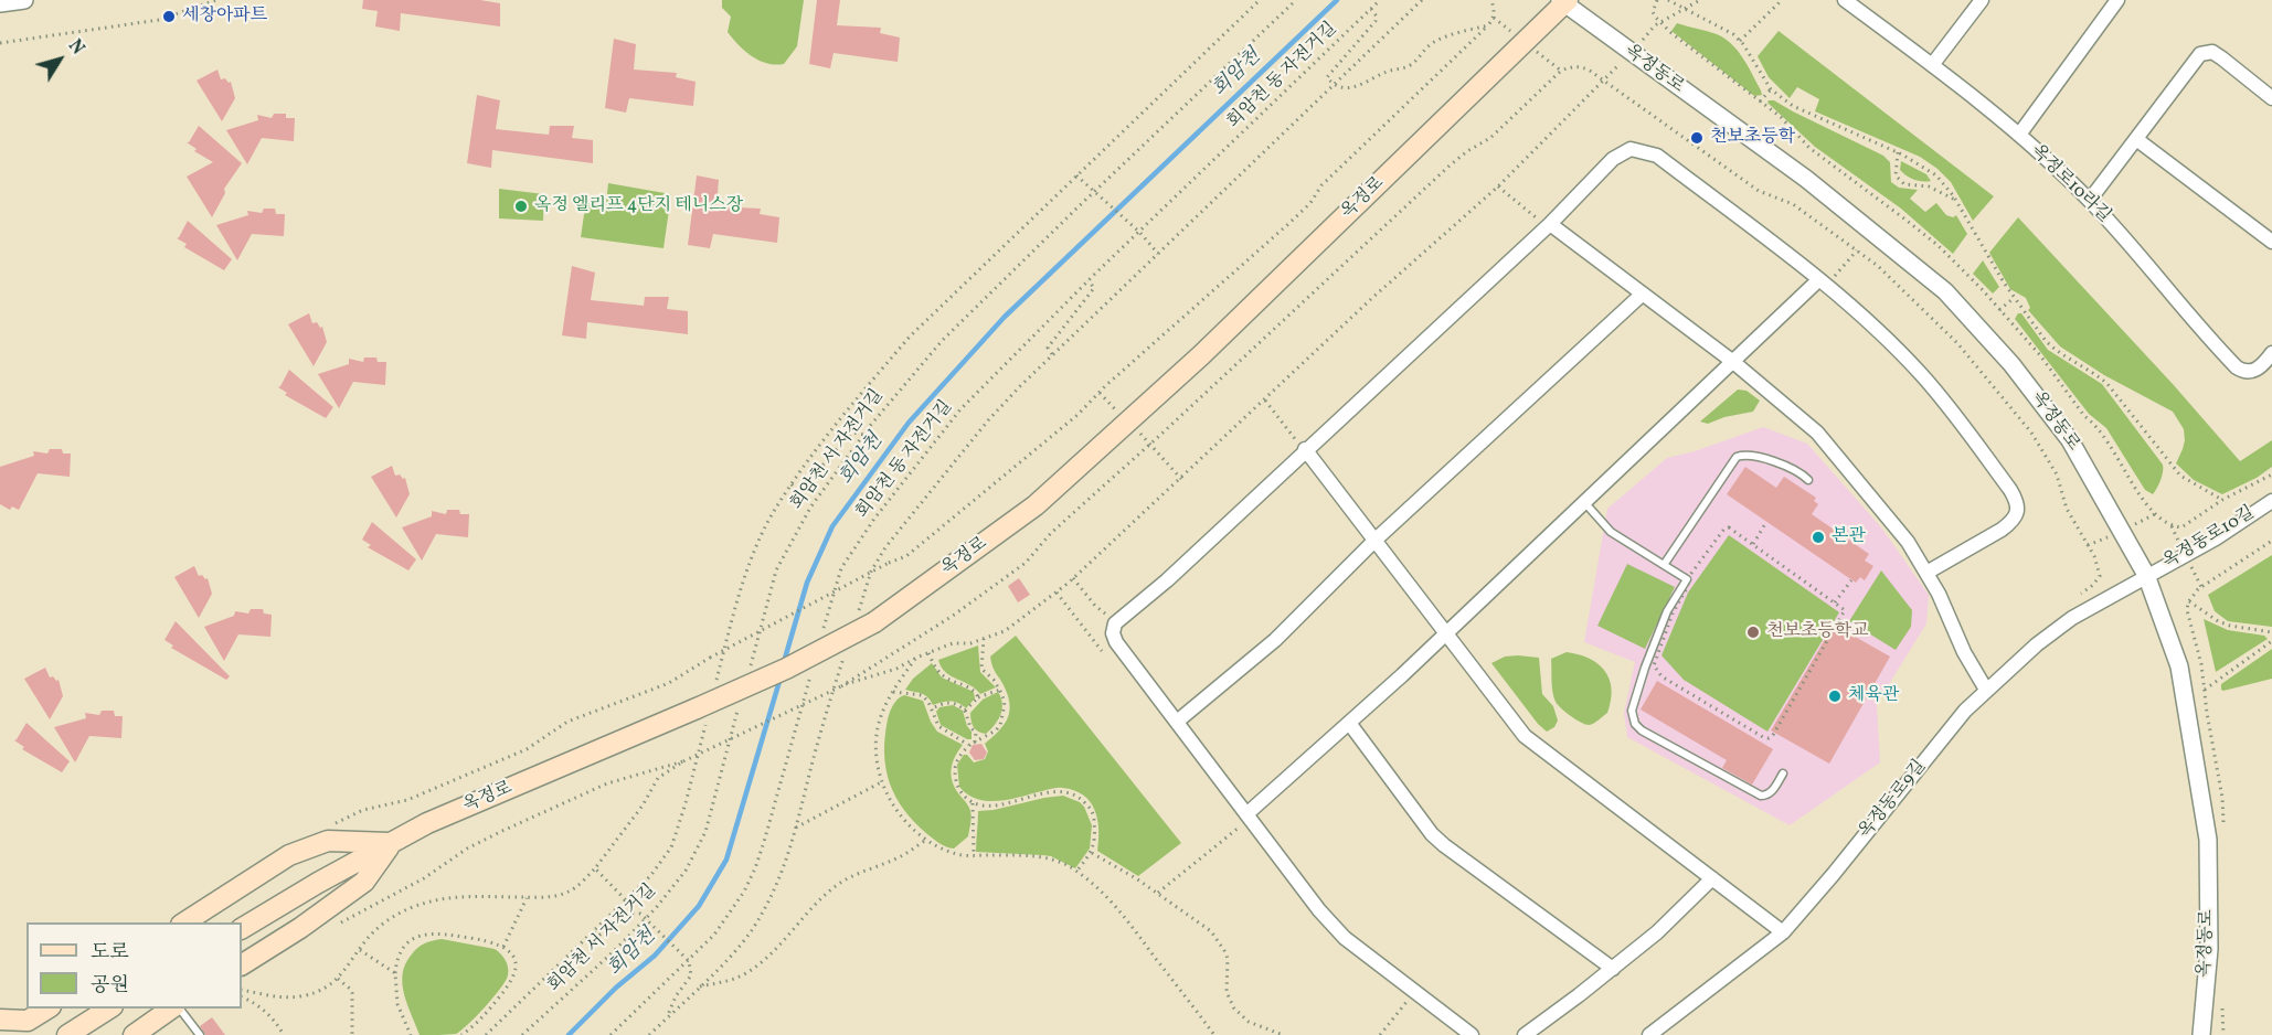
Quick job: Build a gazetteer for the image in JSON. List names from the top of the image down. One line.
{"streets":{"main road":["옥정로"],"street":["옥정동로","옥정로10라길","옥정동로10길","옥정동로9길"],"path":["회암천 동 자전거길","회암천 서 자전거길"]},"crossings":[["옥정동로","옥정로"],["옥정동로","옥정동로10길"],["옥정동로","옥정동로9길"],["옥정동로10길","옥정동로9길"]],"water":["회암천"],"places":["세창아파트","천보초등학","옥정 엘리프 4단지 테니스장","본관","천보초등학교","체육관"],"legend":["도로","공원"],"north":"top right"}
